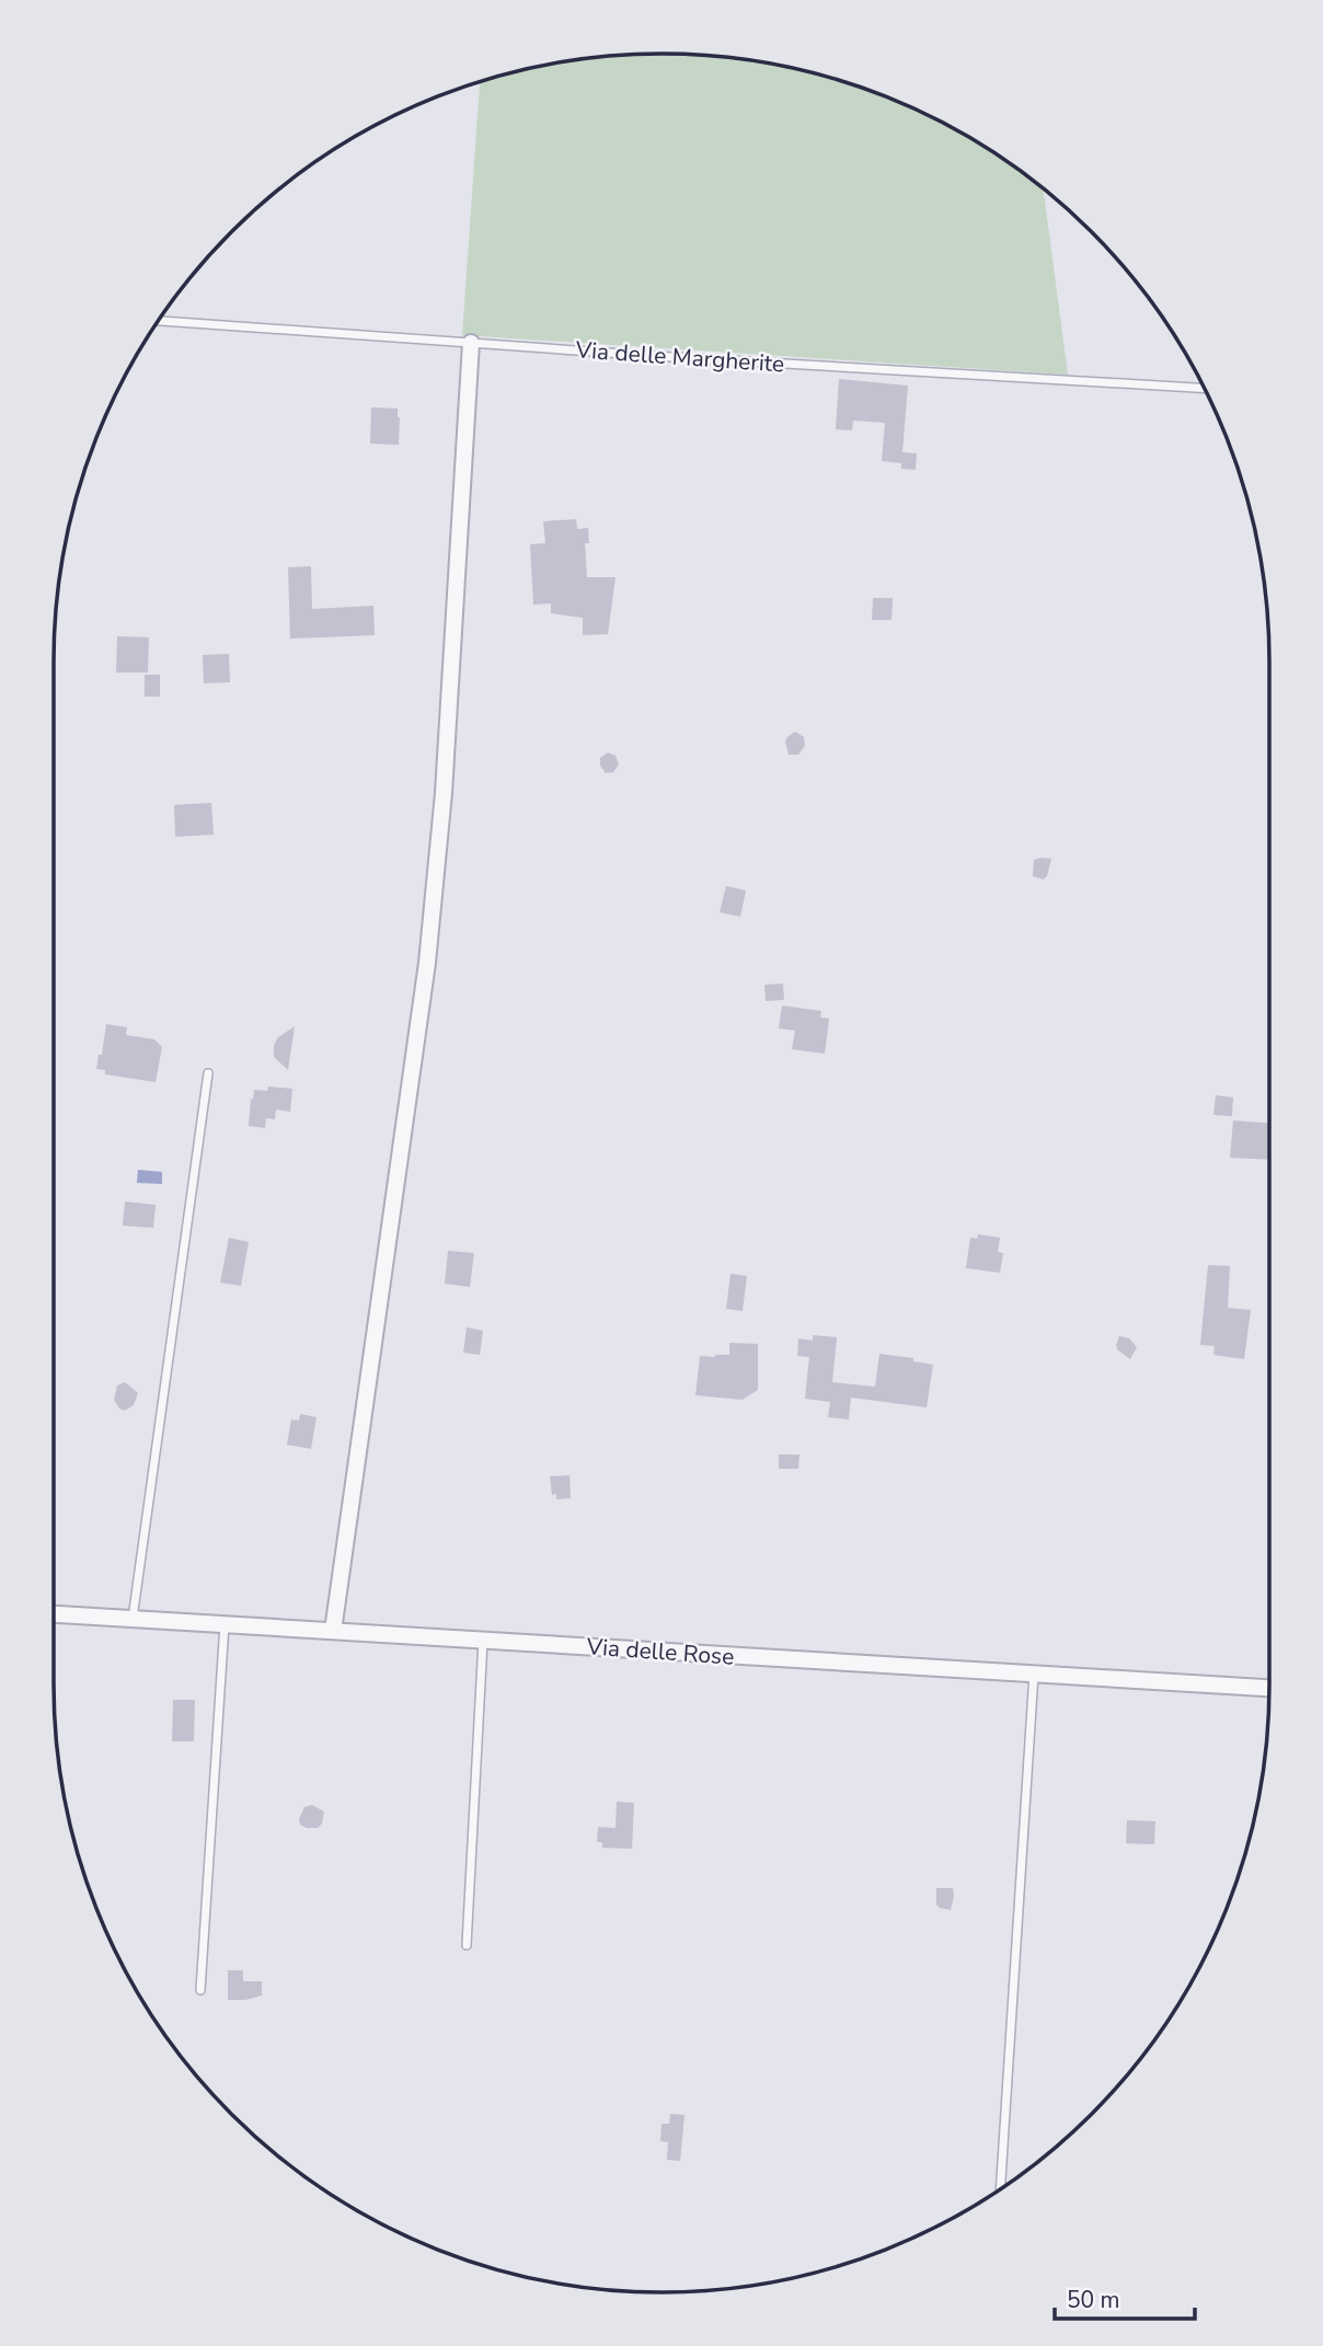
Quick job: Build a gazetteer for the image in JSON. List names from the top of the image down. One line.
{"streets":{"street":["Via delle Rose"],"lane":["Via delle Margherite"]},"scale_bar":"50 m"}
